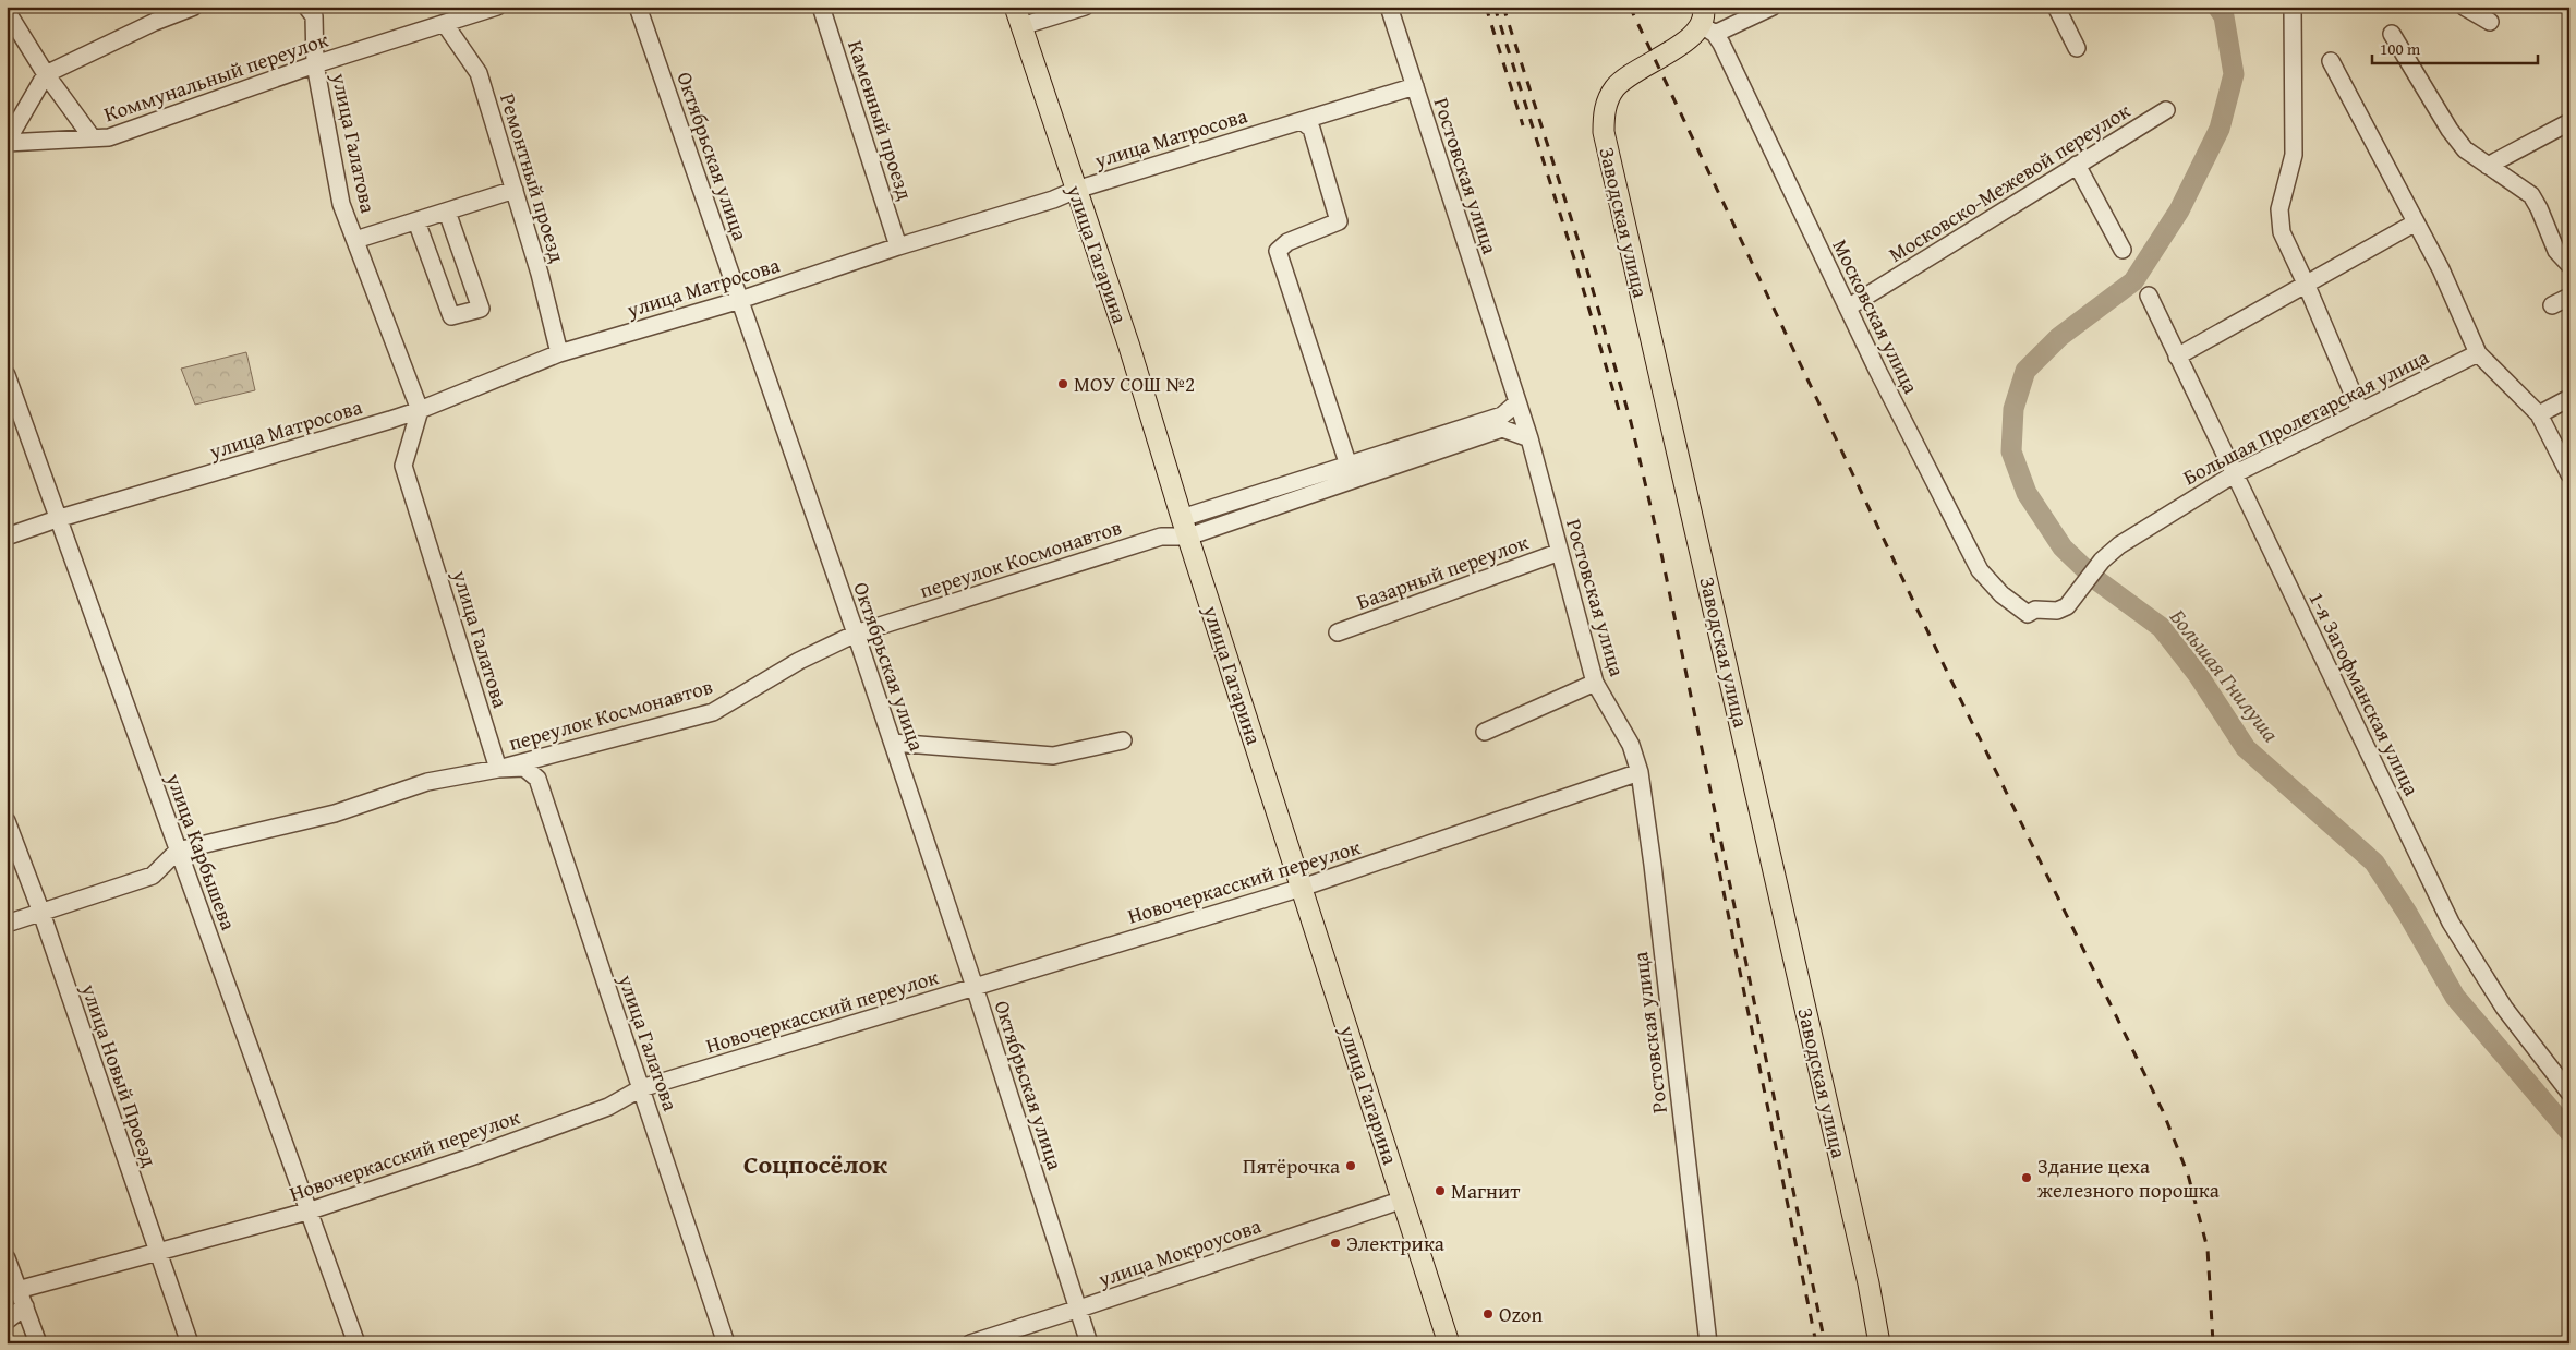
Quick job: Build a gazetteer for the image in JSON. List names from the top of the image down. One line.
{"streets":{"main road":["Заводская улица","улица Гагарина"],"street":["Коммунальный переулок","Каменный проезд","улица Матросова","улица Галатова","Октябрьская улица","Ростовская улица","Ремонтный проезд","Московско-Межевой переулок","Московская улица","Большая Пролетарская улица","переулок Космонавтов","Базарный переулок","1-я Загофманская улица","улица Карбышева","Новочеркасский переулок","улица Новый Проезд","улица Мокроусова"]},"crossings":[["Коммунальный переулок","улица Галатова"],["Коммунальный переулок","Ремонтный проезд"],["Каменный проезд","улица Матросова"],["улица Матросова","улица Галатова"],["улица Матросова","Октябрьская улица"],["улица Матросова","Ростовская улица"],["улица Матросова","Ремонтный проезд"],["улица Матросова","улица Гагарина"],["улица Матросова","улица Карбышева"],["улица Галатова","переулок Космонавтов"],["улица Галатова","Новочеркасский переулок"],["Октябрьская улица","переулок Космонавтов"],["Октябрьская улица","Новочеркасский переулок"],["Октябрьская улица","улица Мокроусова"],["Ростовская улица","переулок Космонавтов"],["Ростовская улица","Базарный переулок"],["Ростовская улица","Новочеркасский переулок"],["Московско-Межевой переулок","Московская улица"],["Заводская улица","Московская улица"],["улица Гагарина","переулок Космонавтов"],["улица Гагарина","Новочеркасский переулок"],["улица Гагарина","улица Мокроусова"],["Московская улица","Большая Пролетарская улица"],["Большая Пролетарская улица","1-я Загофманская улица"],["переулок Космонавтов","улица Карбышева"],["улица Карбышева","Новочеркасский переулок"],["Новочеркасский переулок","улица Новый Проезд"]],"districts":["Соцпосёлок"],"water":["Большая Гнилуша"],"places":["МОУ СОШ №2","Пятёрочка","Здание цеха железного порошка","Магнит","Электрика","Ozon"],"scale_bar":"100 m"}
